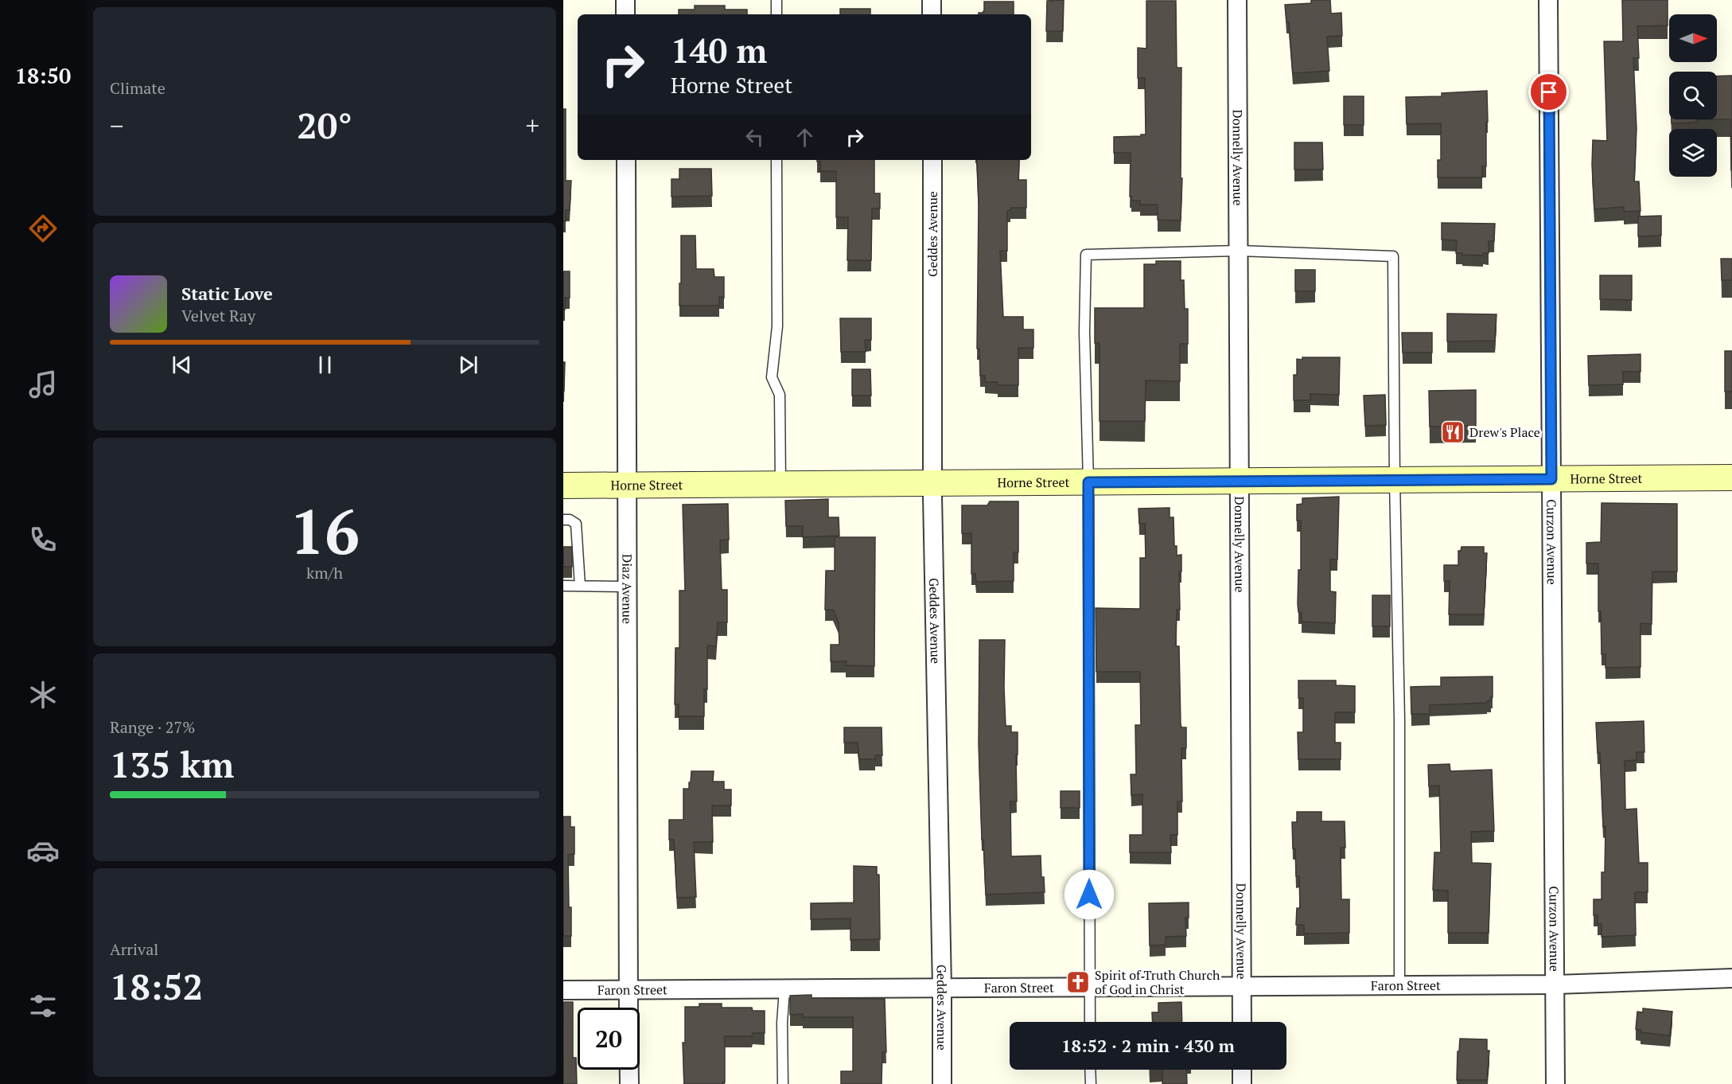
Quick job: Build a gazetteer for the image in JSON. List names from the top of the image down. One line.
{"streets":{"street":["Donnelly Avenue","Geddes Avenue","Horne Street","Curzon Avenue","Diaz Avenue","Faron Street"]},"crossings":[["Donnelly Avenue","Horne Street"],["Donnelly Avenue","Faron Street"],["Geddes Avenue","Horne Street"],["Geddes Avenue","Faron Street"],["Horne Street","Curzon Avenue"],["Horne Street","Diaz Avenue"],["Curzon Avenue","Faron Street"],["Diaz Avenue","Faron Street"]],"places":{"restaurant":["Drew's Place"],"church":["Spirit of Truth Church of God in Christ"]},"north":"right","page":{"tabs":"18:50","tile":["Climate",["16","km/h"],["Range · 27%","135 km"],["Arrival","18:52"]],"turn":["140 m","Horne Street"],"heat":["−","20°","+"],"song":["Static Love","Velvet Ray"],"limit":"20","trip":"18:52 · 2 min · 430 m"}}
